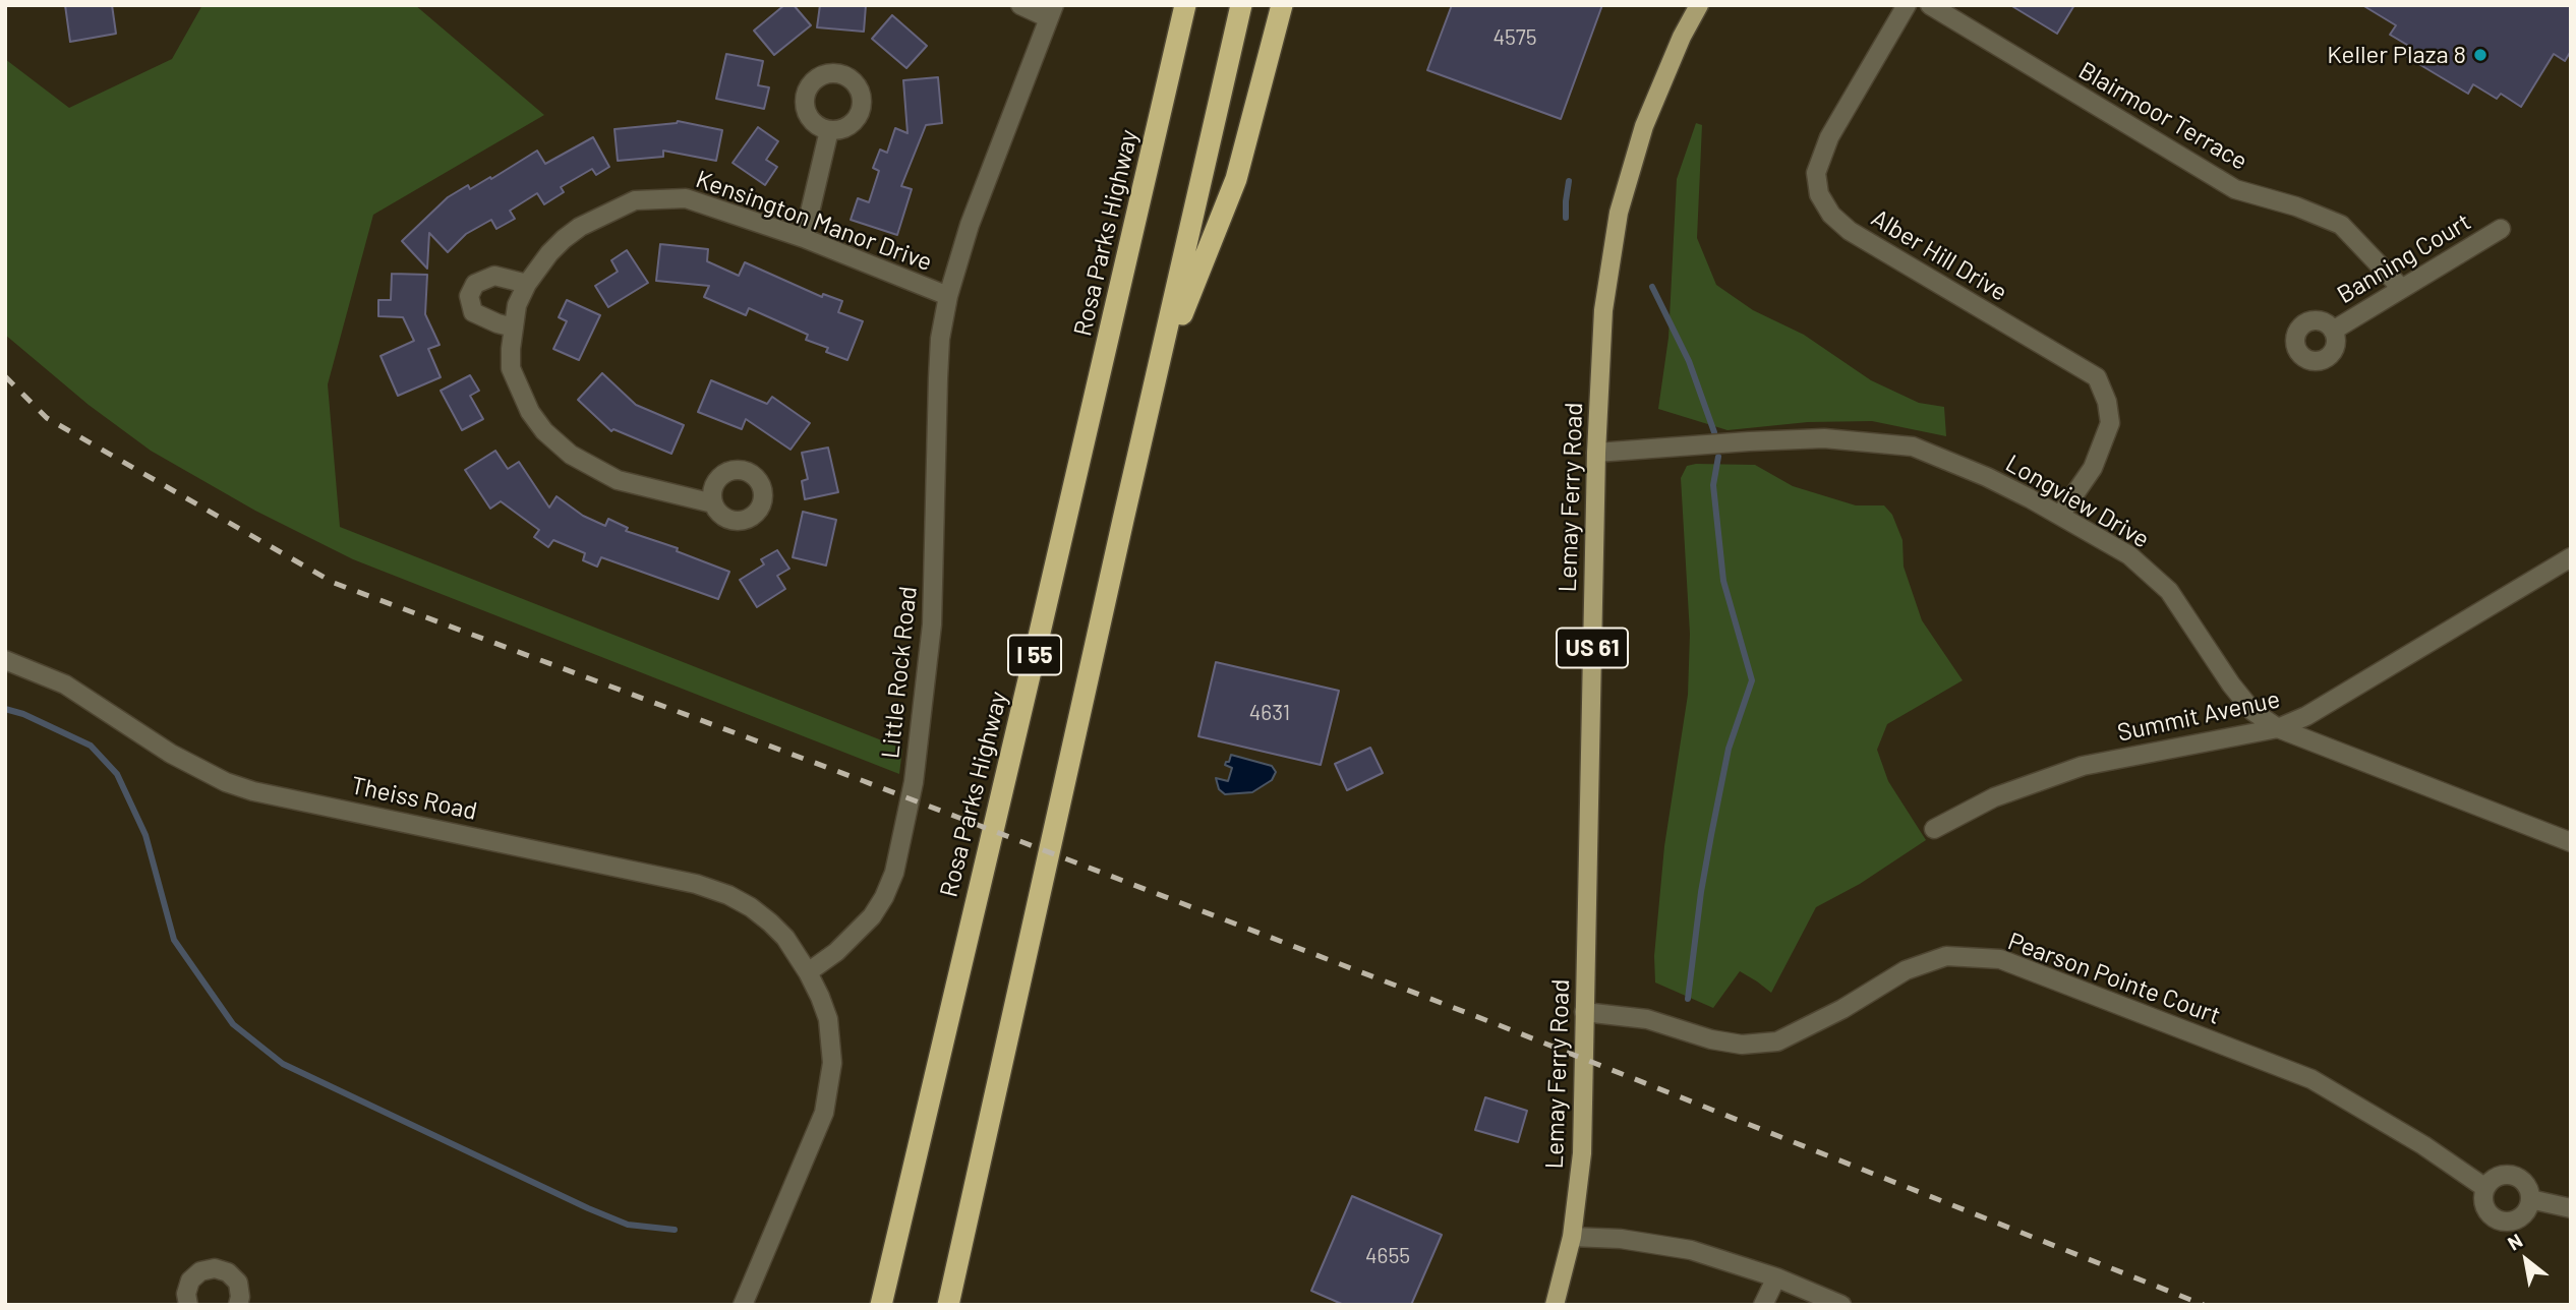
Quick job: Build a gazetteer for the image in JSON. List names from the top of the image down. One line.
{"streets":{"highway":["Rosa Parks Highway","I 55"],"main road":["Lemay Ferry Road","US 61"],"street":["Blairmoor Terrace","Kensington Manor Drive","Alber Hill Drive","Banning Court","Longview Drive","Little Rock Road","Summit Avenue","Theiss Road","Pearson Pointe Court"]},"crossings":[["Blairmoor Terrace","Banning Court"],["Kensington Manor Drive","Little Rock Road"],["Alber Hill Drive","Longview Drive"],["Lemay Ferry Road","Longview Drive"],["Lemay Ferry Road","Pearson Pointe Court"],["Longview Drive","Summit Avenue"],["Little Rock Road","Theiss Road"]],"places":["Keller Plaza 8"],"house_numbers":["4575","4631","4655"],"north":"top left"}
